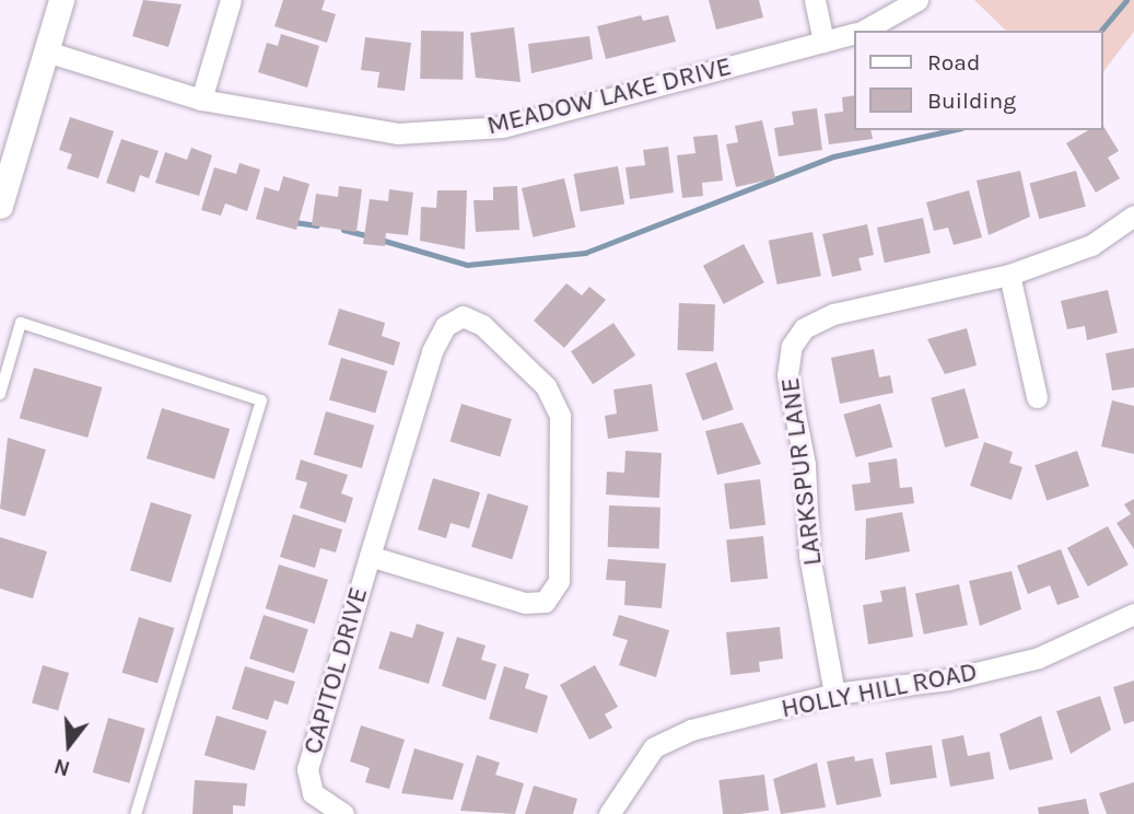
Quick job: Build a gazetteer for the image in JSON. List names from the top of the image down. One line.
{"streets":{"street":["MEADOW LAKE DRIVE","LARKSPUR LANE","CAPITOL DRIVE","HOLLY HILL ROAD"]},"crossings":[["LARKSPUR LANE","HOLLY HILL ROAD"]],"legend":["Road","Building"],"north":"bottom"}
